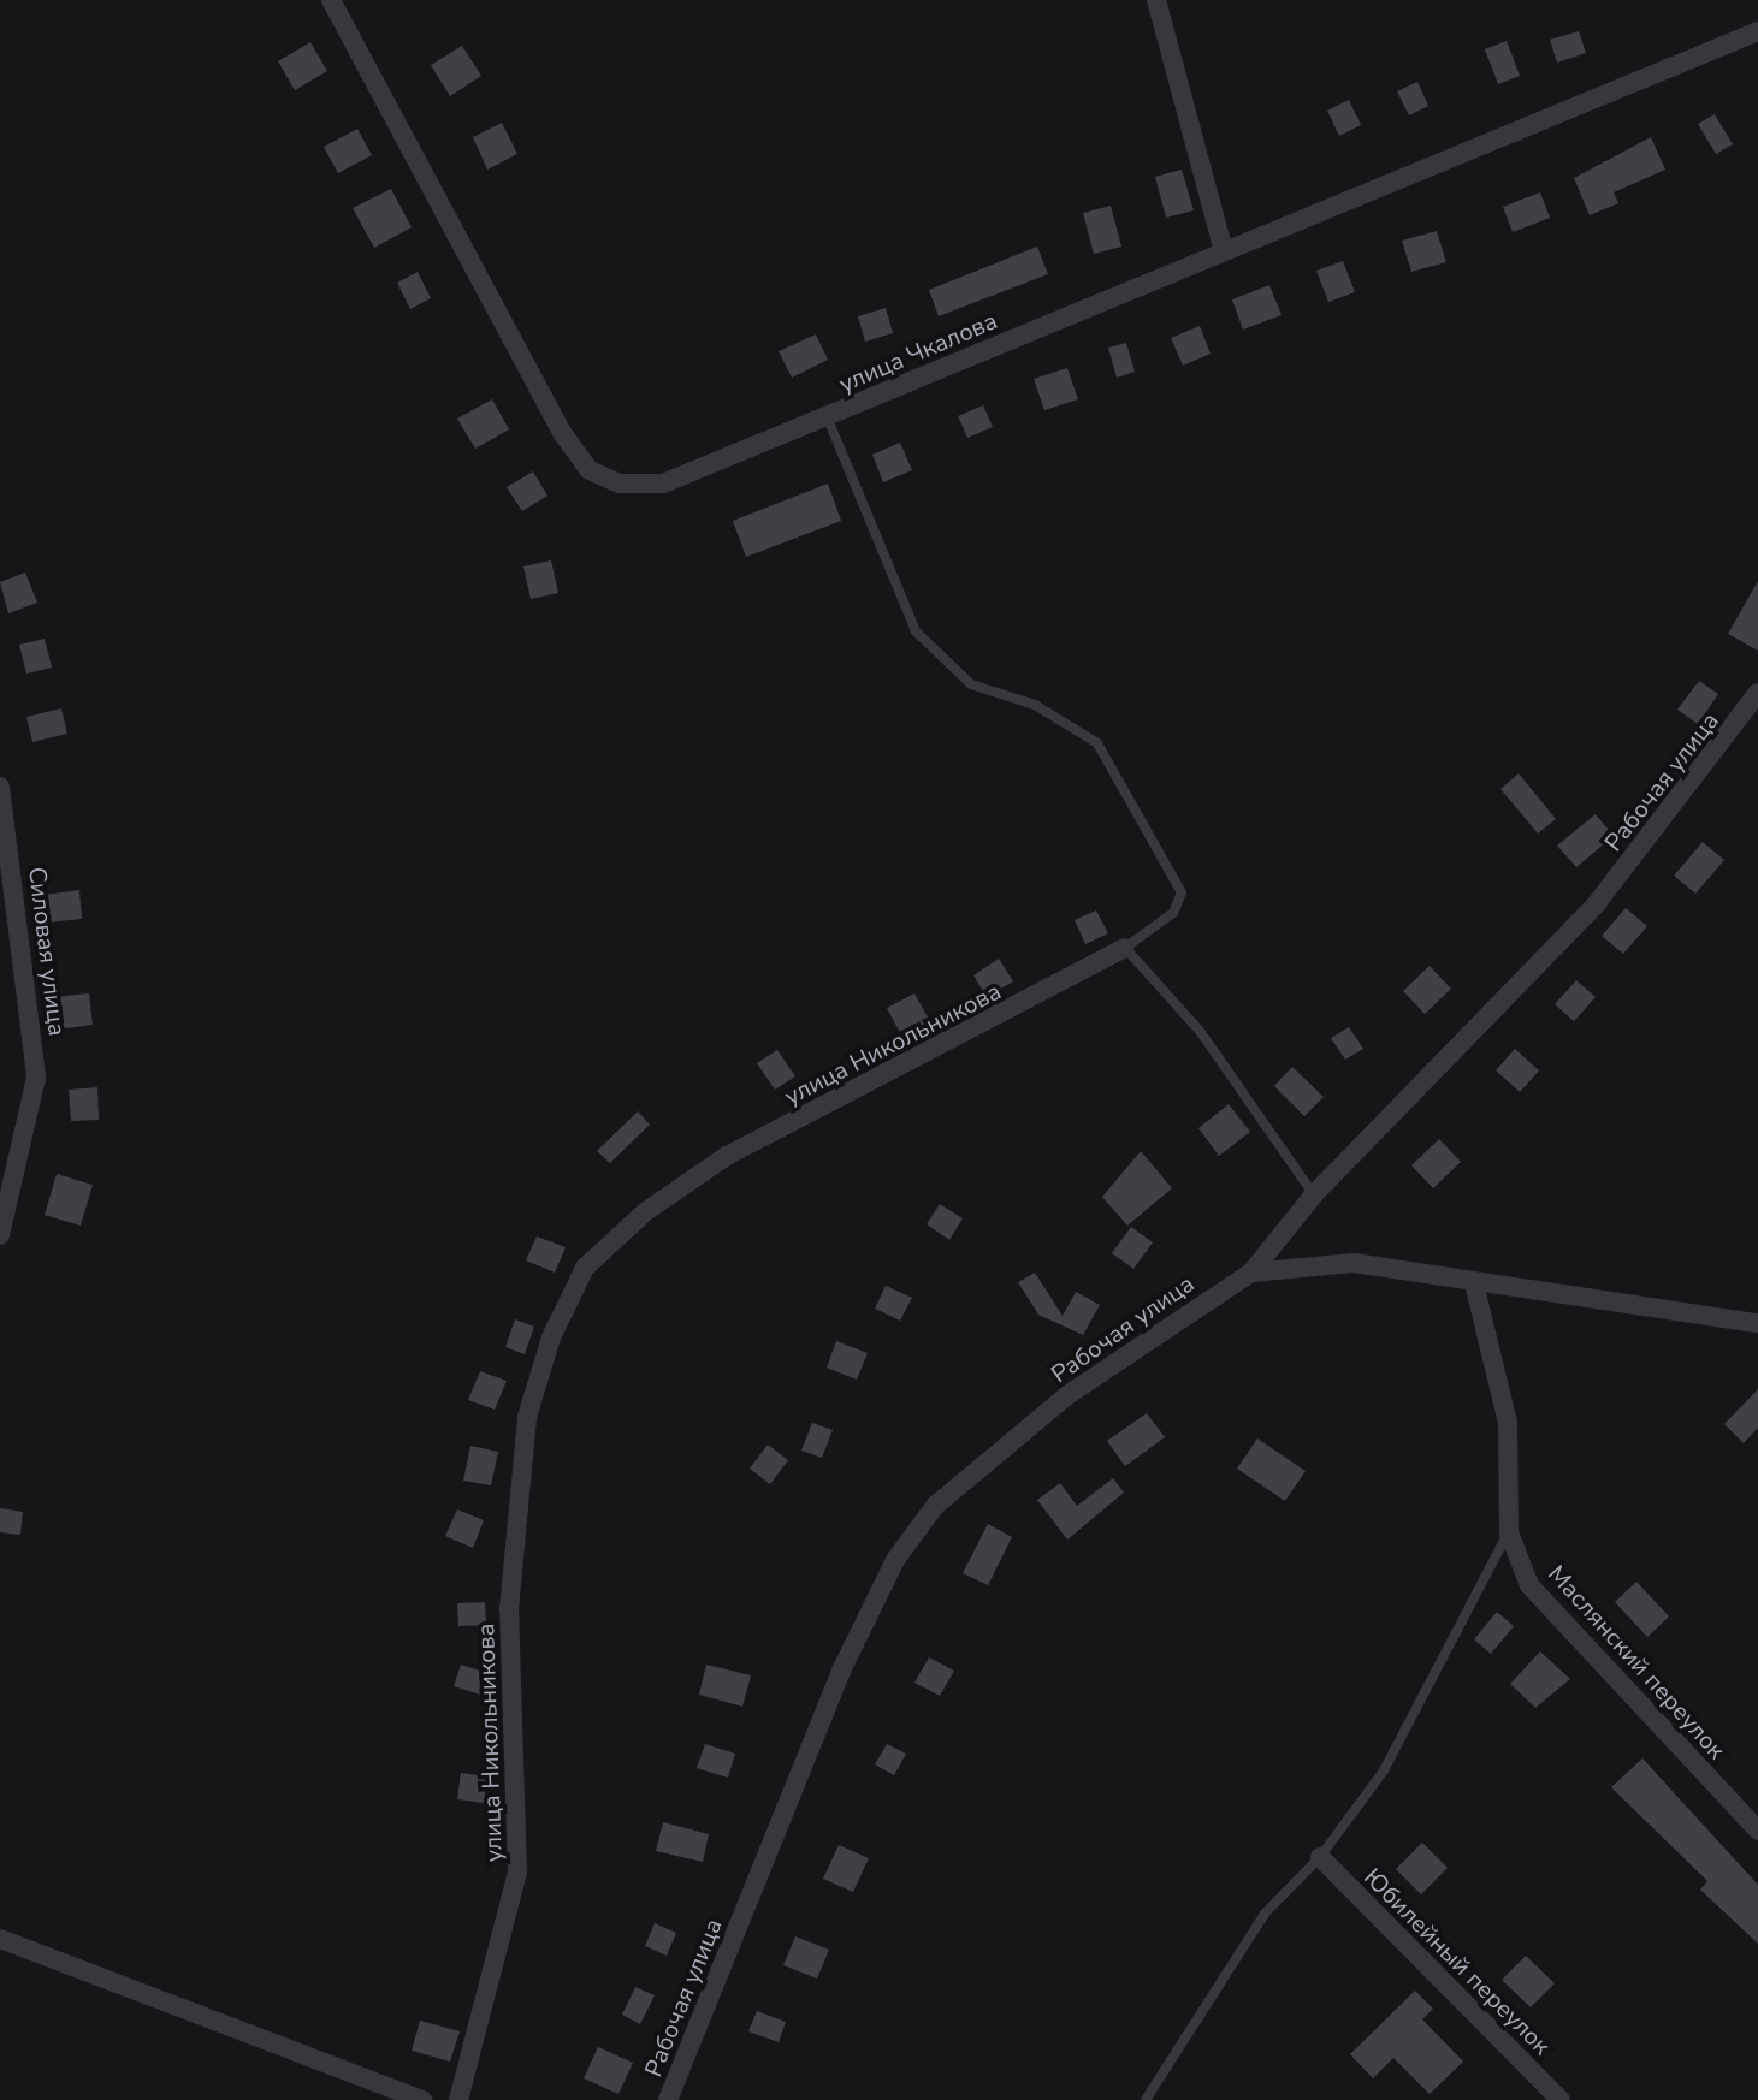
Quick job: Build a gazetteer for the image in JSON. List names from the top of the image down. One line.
{"streets":{"street":["улица Чкалова","Рабочая улица","Силовая улица","улица Никольникова","Маслянский переулок","Юбилейный переулок"]}}
